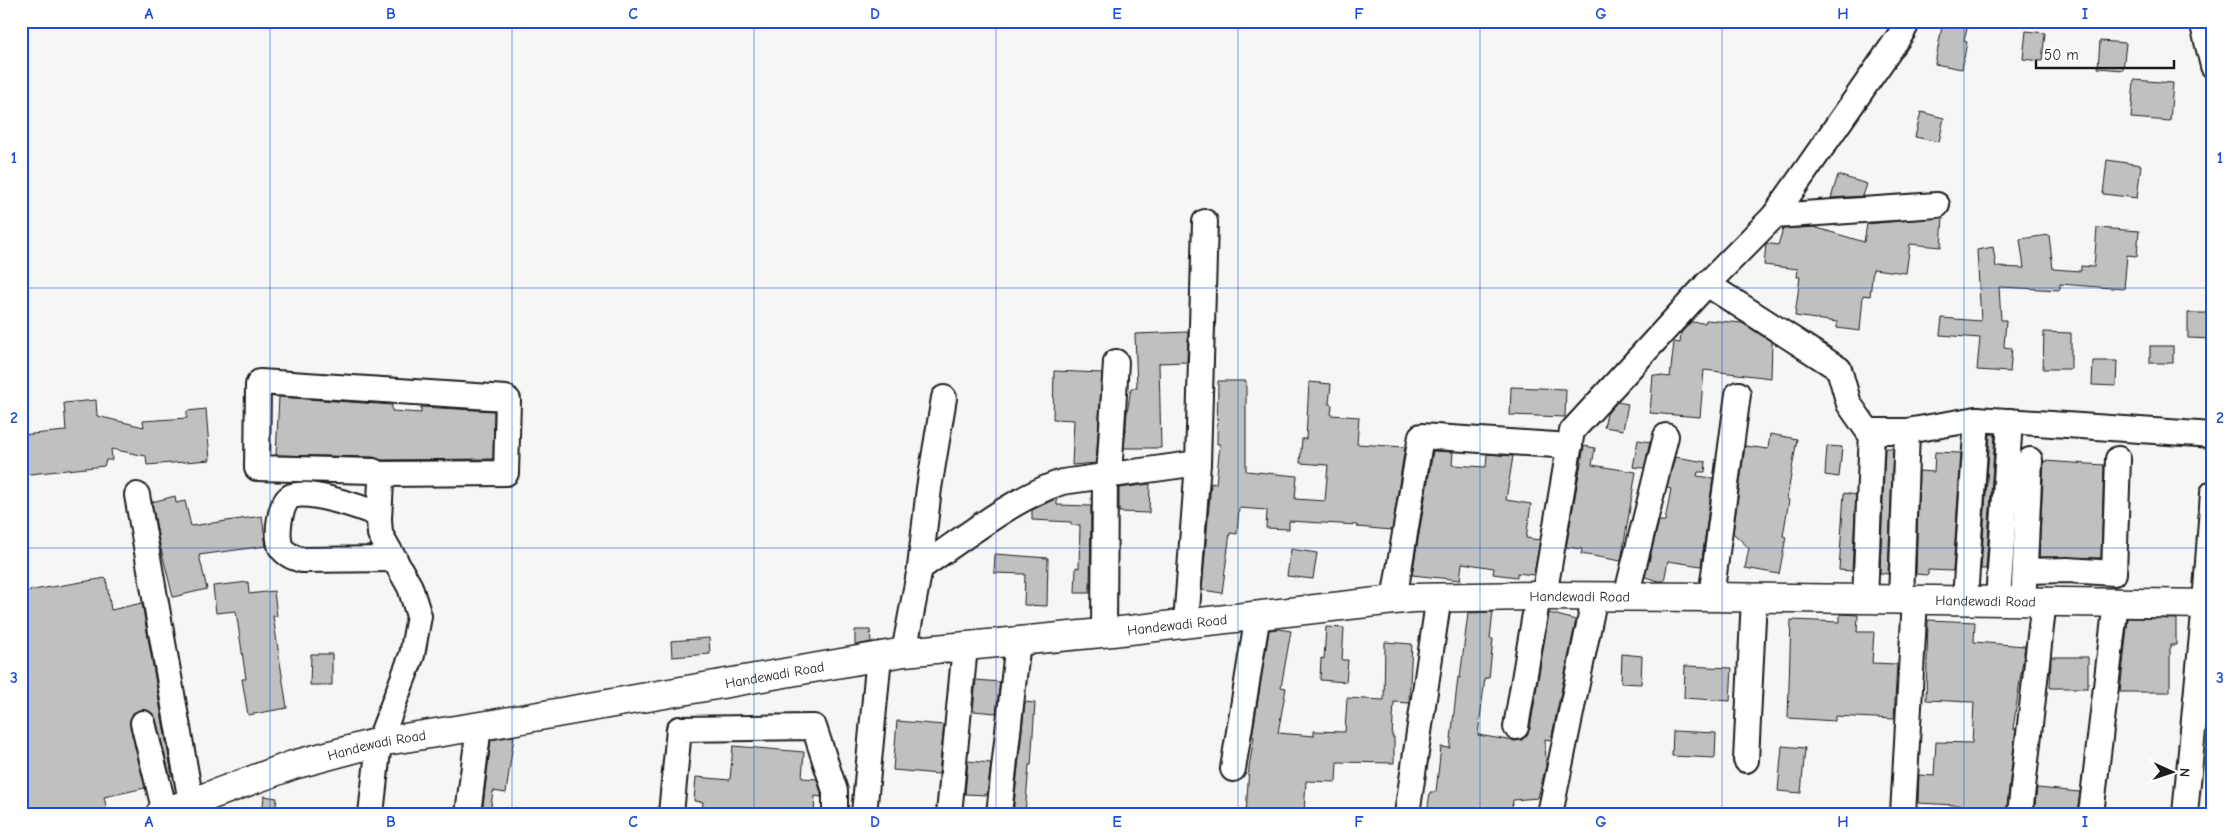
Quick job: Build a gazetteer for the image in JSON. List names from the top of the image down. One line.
{"streets":{"main road":["Handewadi Road"]},"scale_bar":"50 m","north":"right","grid":{"columns":["A","B","C","D","E","F","G","H","I"],"rows":["1","2","3"]}}
